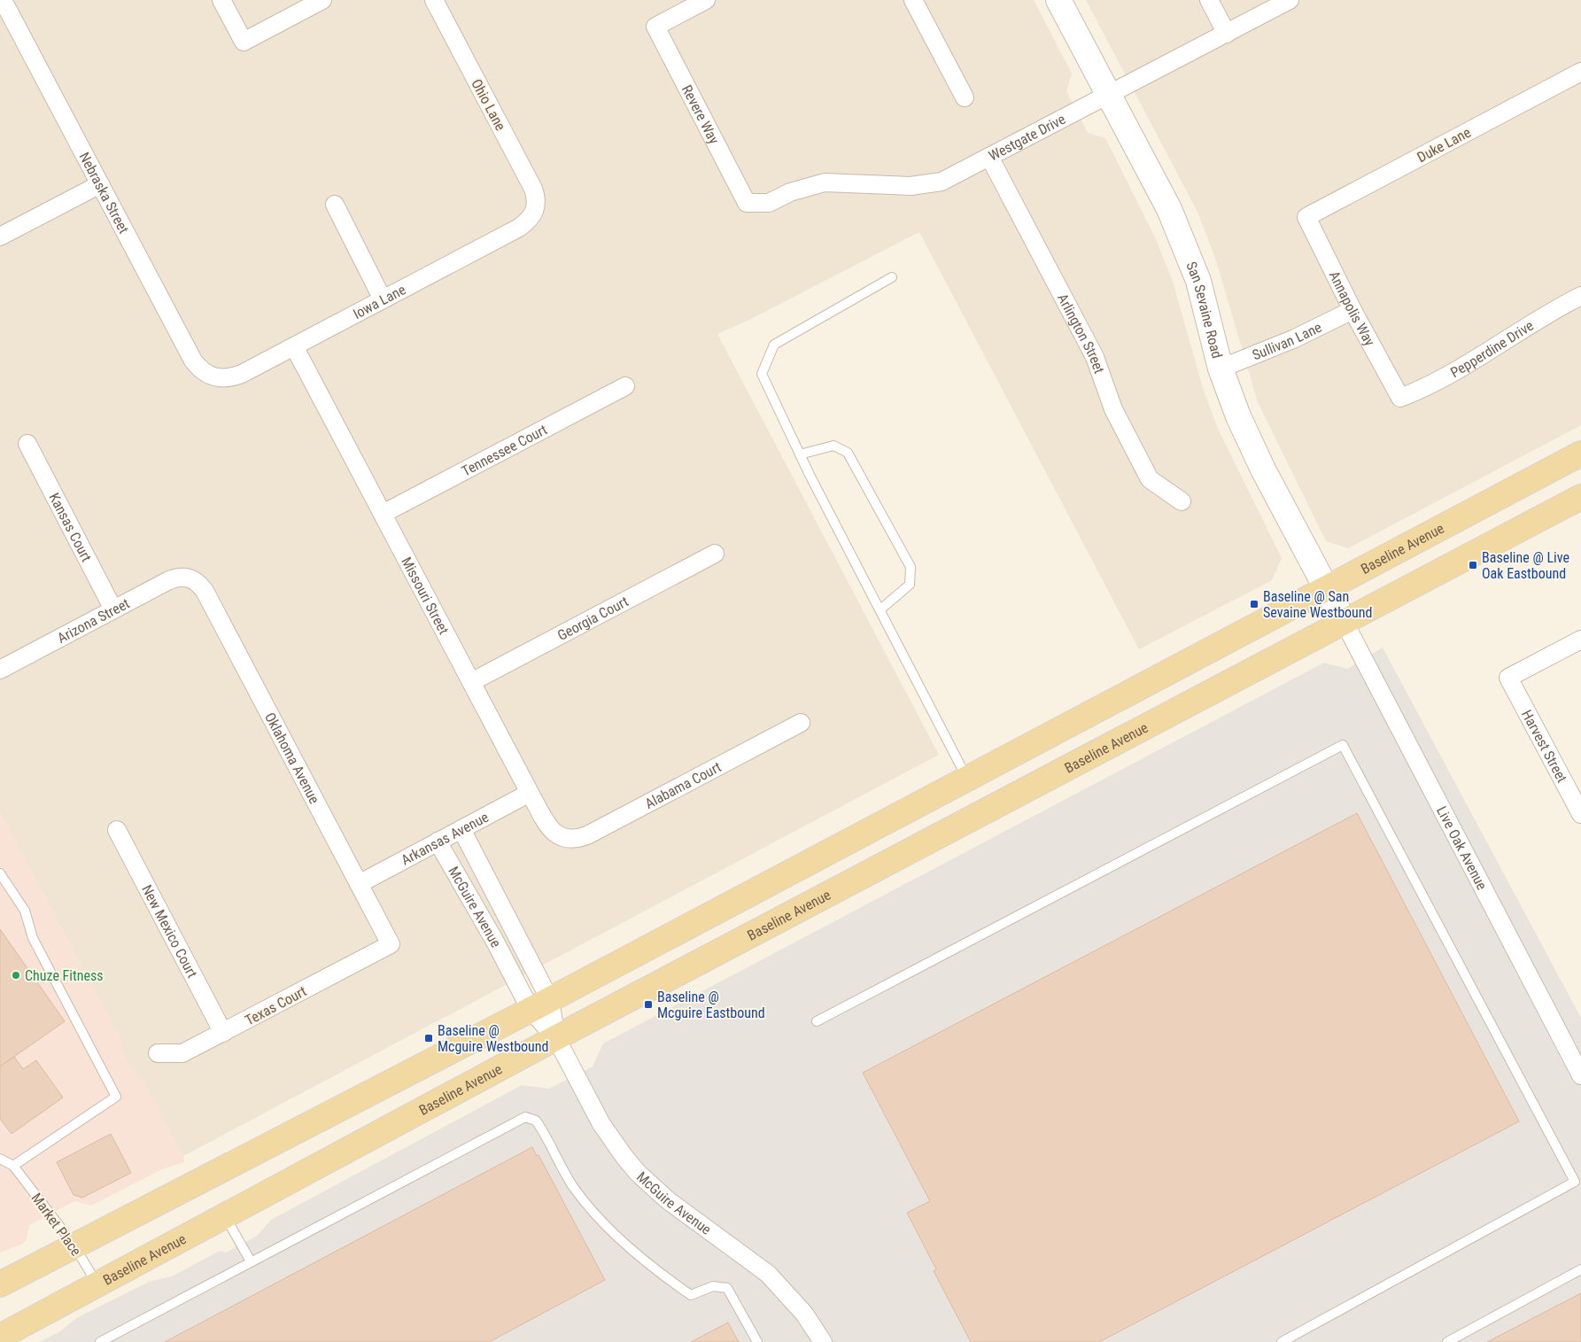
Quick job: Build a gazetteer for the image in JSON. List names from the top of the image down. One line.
{"streets":{"main road":["Baseline Avenue"],"street":["Ohio Lane","Revere Way","Westgate Drive","Duke Lane","Nebraska Street","Iowa Lane","Annapolis Way","San Sevaine Road","Arlington Street","Sullivan Lane","Pepperdine Drive","Tennessee Court","Kansas Court","Missouri Street","Georgia Court","Arizona Street","Harvest Street","Oklahoma Avenue","Alabama Court","Arkansas Avenue","Live Oak Avenue","McGuire Avenue","New Mexico Court","Texas Court"],"lane":["Market Place"]},"crossings":[["Ohio Lane","Iowa Lane"],["Revere Way","Westgate Drive"],["Westgate Drive","San Sevaine Road"],["Westgate Drive","Arlington Street"],["Duke Lane","Annapolis Way"],["Nebraska Street","Iowa Lane"],["Iowa Lane","Missouri Street"],["Annapolis Way","Sullivan Lane"],["Annapolis Way","Pepperdine Drive"],["San Sevaine Road","Sullivan Lane"],["San Sevaine Road","Baseline Avenue"],["San Sevaine Road","Live Oak Avenue"],["Tennessee Court","Missouri Street"],["Kansas Court","Arizona Street"],["Baseline Avenue","Live Oak Avenue"],["Baseline Avenue","McGuire Avenue"],["Baseline Avenue","Market Place"],["Missouri Street","Georgia Court"],["Missouri Street","Alabama Court"],["Missouri Street","Arkansas Avenue"],["Arizona Street","Oklahoma Avenue"],["Oklahoma Avenue","Arkansas Avenue"],["Oklahoma Avenue","Texas Court"],["Arkansas Avenue","McGuire Avenue"],["New Mexico Court","Texas Court"]],"places":{"transit":["Baseline @ Live Oak Eastbound","Baseline @ San Sevaine Westbound","Baseline @ Mcguire Eastbound","Baseline @ Mcguire Westbound"],"other":["Chuze Fitness"]}}
